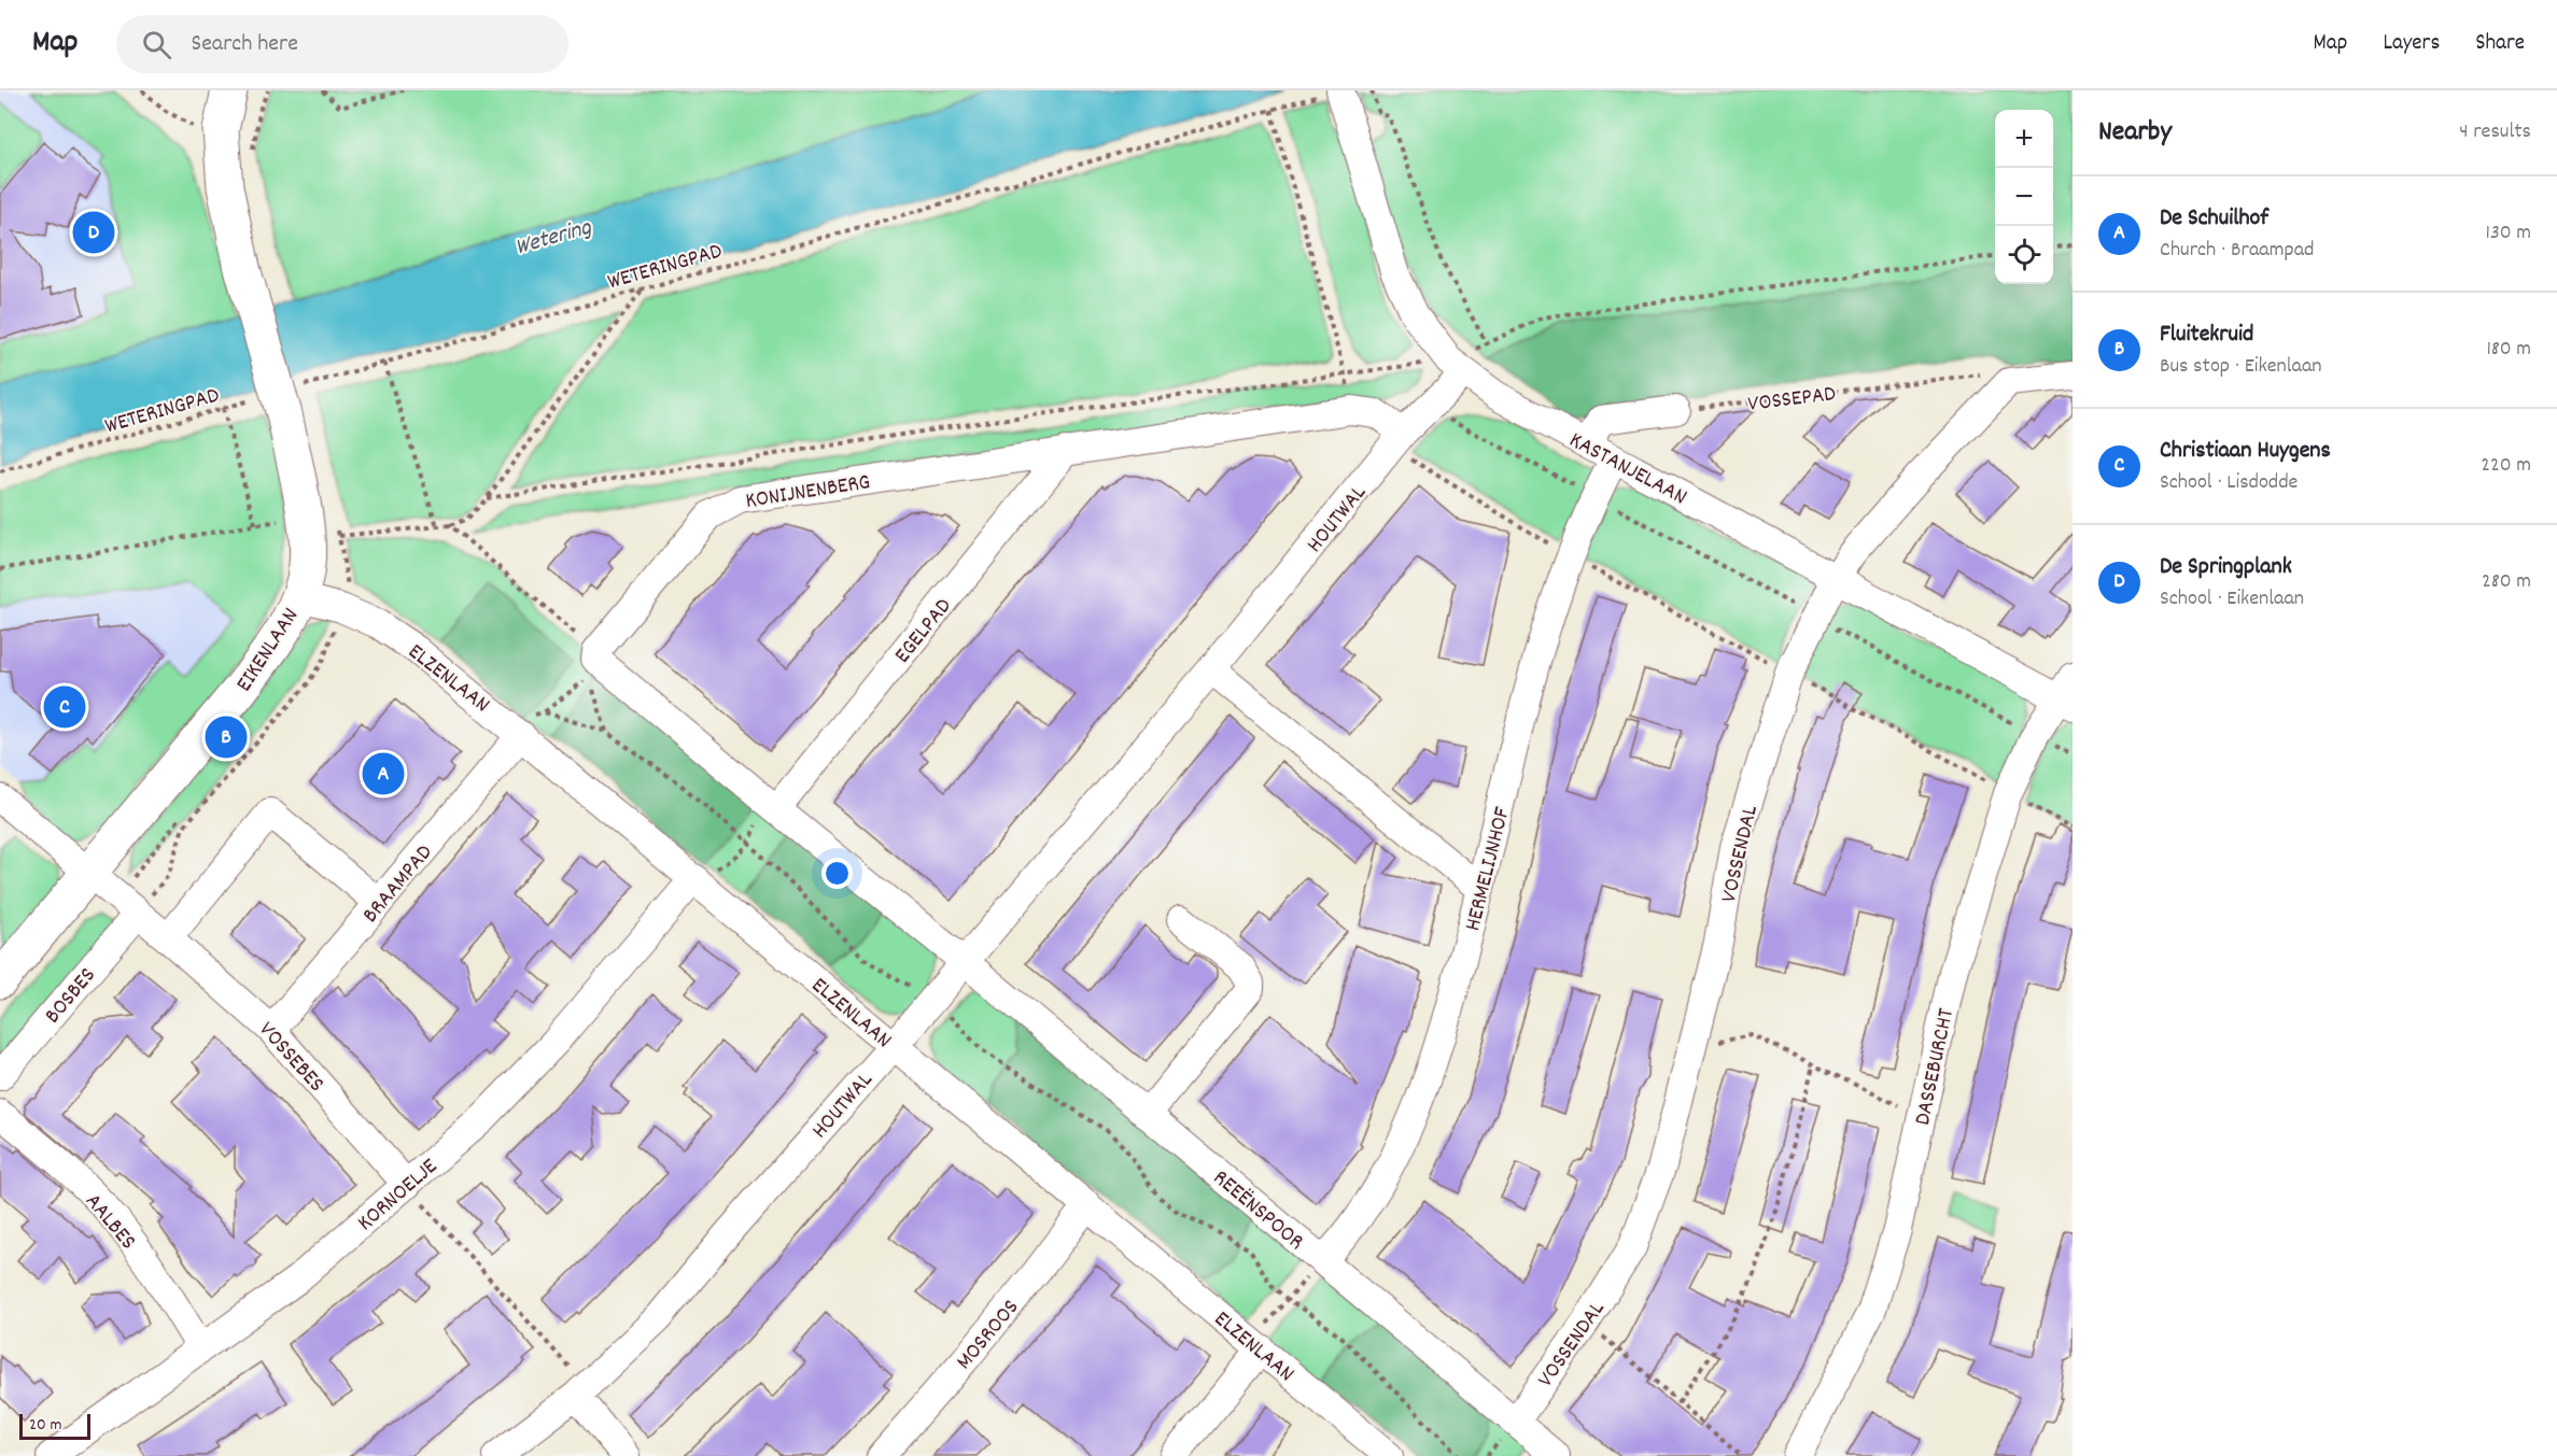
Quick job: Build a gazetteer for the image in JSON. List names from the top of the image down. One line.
{"streets":{"street":["KASTANJELAAN","KONIJNENBERG","HOUTWAL","EGELPAD","EIKENLAAN","ELZENLAAN","VOSSENDAL","HERMELIJNHOF","BRAAMPAD","BOSBES","VOSSEBES","DASSEBURCHT","KORNOELJE","REEËNSPOOR","AALBES","MOSROOS"],"path":["WETERINGPAD","VOSSEPAD"]},"crossings":[["WETERINGPAD","KASTANJELAAN"],["WETERINGPAD","EIKENLAAN"],["VOSSEPAD","VOSSENDAL"],["KASTANJELAAN","HOUTWAL"],["KASTANJELAAN","VOSSENDAL"],["KASTANJELAAN","HERMELIJNHOF"],["KASTANJELAAN","DASSEBURCHT"],["KONIJNENBERG","HOUTWAL"],["KONIJNENBERG","EGELPAD"],["HOUTWAL","ELZENLAAN"],["HOUTWAL","REEËNSPOOR"],["EIKENLAAN","ELZENLAAN"],["EIKENLAAN","VOSSEBES"],["ELZENLAAN","BRAAMPAD"],["ELZENLAAN","KORNOELJE"],["ELZENLAAN","MOSROOS"],["VOSSENDAL","REEËNSPOOR"],["HERMELIJNHOF","REEËNSPOOR"],["BRAAMPAD","VOSSEBES"],["BOSBES","VOSSEBES"],["VOSSEBES","KORNOELJE"],["KORNOELJE","AALBES"]],"water":["Wetering"],"scale_bar":"20 m","page":{"header":"Map","search":"Search here","nav":["Map","Layers","Share"],"heading":["Nearby","4 results"],"map_buttons":["+","−"],"list":[{"mark":"A","name":"De Schuilhof","note":"Church · Braampad","value":"130 m"},{"mark":"B","name":"Fluitekruid","note":"Bus stop · Eikenlaan","value":"180 m"},{"mark":"C","name":"Christiaan Huygens","note":"School · Lisdodde","value":"220 m"},{"mark":"D","name":"De Springplank","note":"School · Eikenlaan","value":"280 m"}],"pins":["D","C","B","A"],"scale":"20 m"}}
